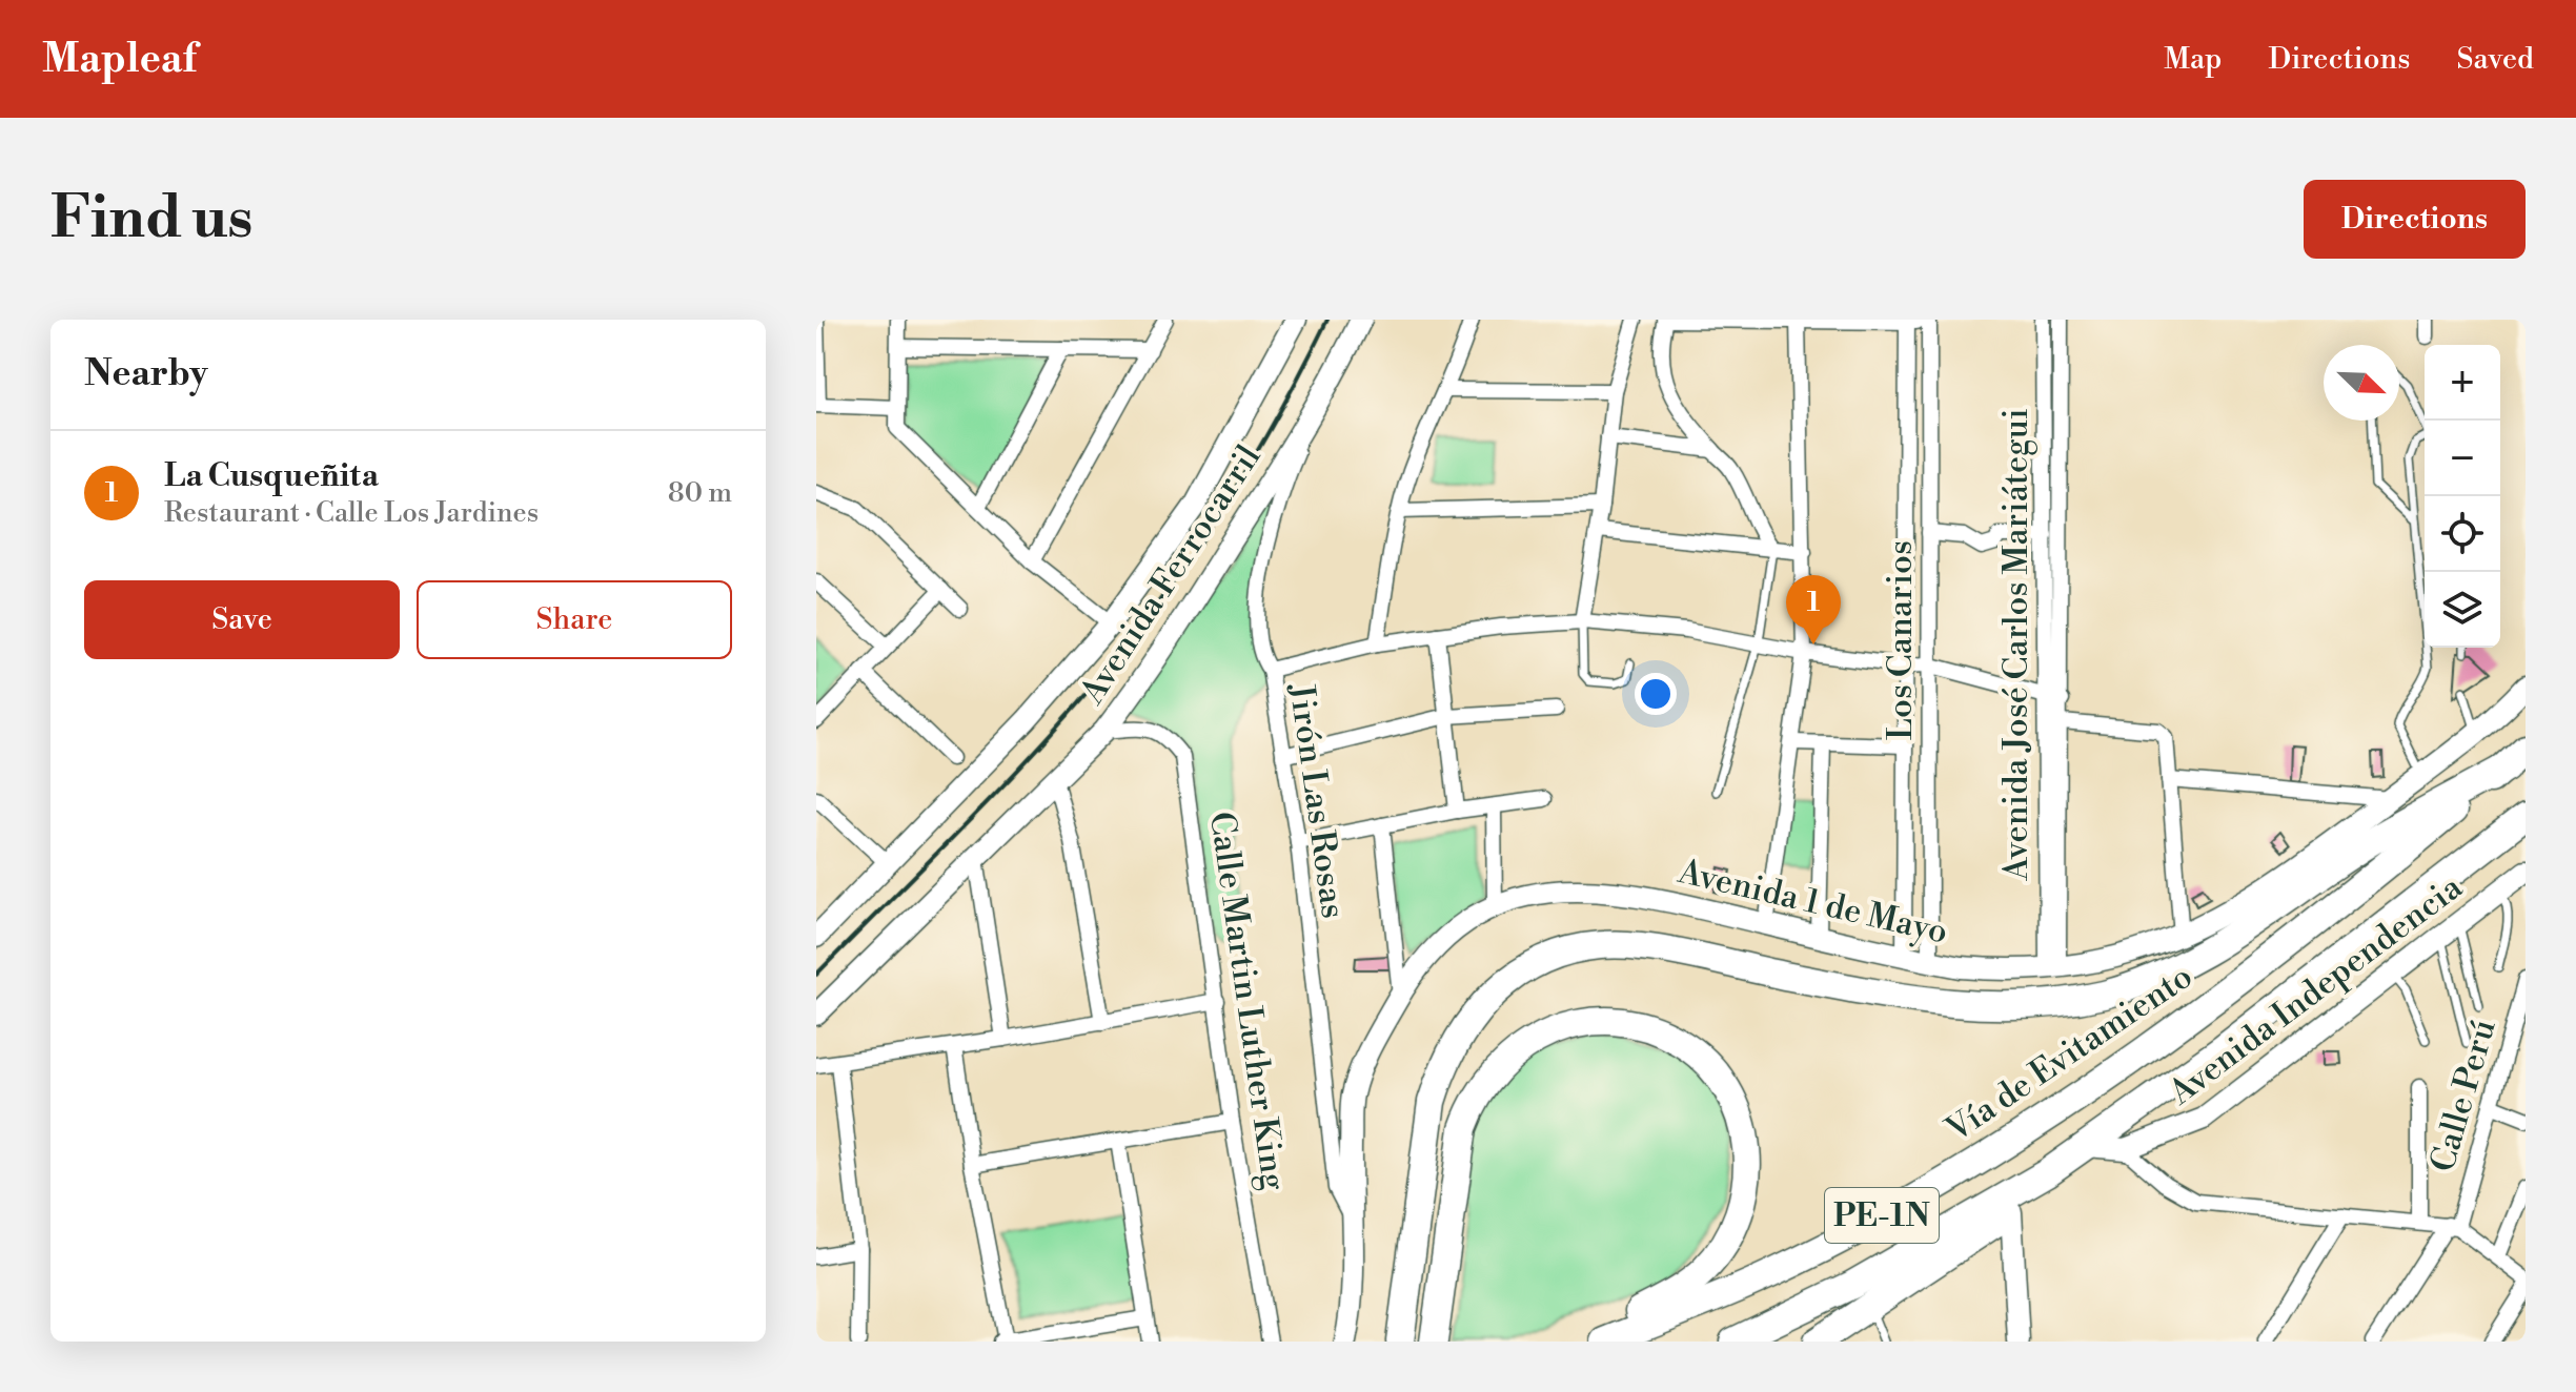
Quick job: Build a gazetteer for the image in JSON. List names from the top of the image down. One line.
{"streets":{"highway":["Vía de Evitamiento","PE-1N"],"main road":["Avenida Ferrocarril","Avenida 1 de Mayo","Avenida Independencia"],"street":["Los Canarios","Avenida José Carlos Mariátegui","Jirón Las Rosas","Calle Martin Luther King","Calle Perú"]},"crossings":[["Avenida Ferrocarril","Jirón Las Rosas"],["Avenida Ferrocarril","Calle Martin Luther King"],["Los Canarios","Avenida 1 de Mayo"],["Avenida José Carlos Mariátegui","Avenida 1 de Mayo"],["Jirón Las Rosas","Avenida 1 de Mayo"],["Avenida Independencia","PE-1N"]],"north":"bottom right","page":{"header":"Mapleaf","nav":["Map","Directions","Saved"],"buttons":["Directions",["Save","Share"]],"title":"Find us","heading":"Nearby","map_buttons":["+","−"],"list":[{"mark":"1","name":"La Cusqueñita","note":"Restaurant · Calle Los Jardines","value":"80 m"}],"pins":"1"}}
